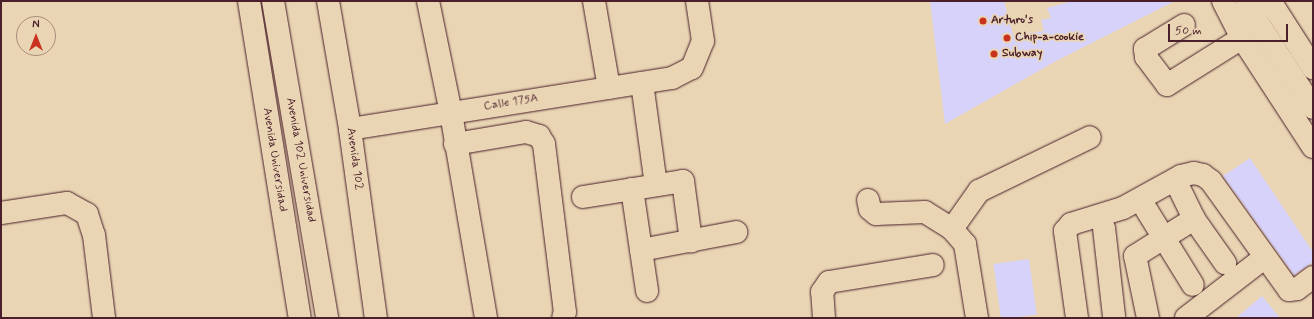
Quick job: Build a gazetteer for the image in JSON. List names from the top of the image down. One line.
{"streets":{"street":["Calle 175A","Avenida 102","Avenida Universidad","Avenida 102 Universidad"]},"crossings":[["Calle 175A","Avenida 102"]],"places":["Arturo's","Chip-a-cookie","Subway"],"scale_bar":"50 m","north":"top"}
